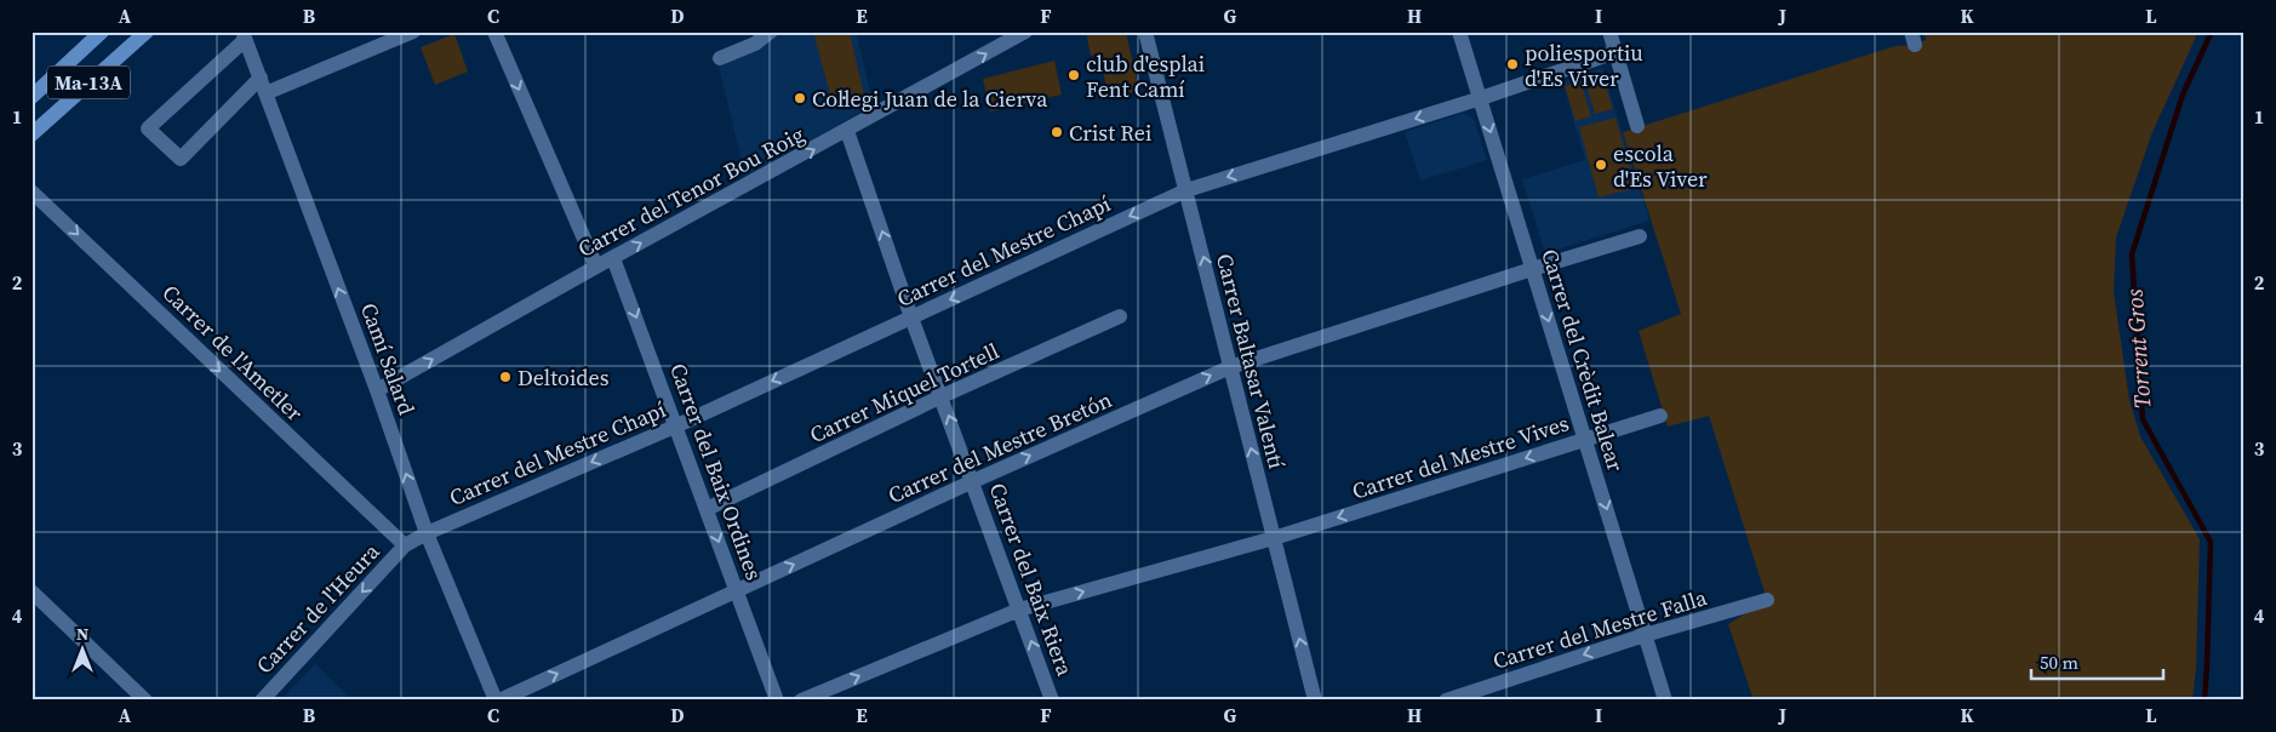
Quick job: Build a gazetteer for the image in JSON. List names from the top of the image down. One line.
{"streets":{"main road":["Ma-13A"],"street":["Carrer del Tenor Bou Roig","Carrer del Mestre Chapí","Carrer de l'Ametler","Camí Salard","Carrer del Crèdit Balear","Carrer Baltasar Valentí","Carrer Miquel Tortell","Carrer del Mestre Bretón","Carrer del Mestre Vives","Carrer del Baix Ordines","Carrer del Baix Riera","Carrer de l'Heura","Carrer del Mestre Falla"]},"crossings":[["Carrer del Tenor Bou Roig","Camí Salard"],["Carrer del Tenor Bou Roig","Carrer del Baix Ordines"],["Carrer del Tenor Bou Roig","Carrer del Baix Riera"],["Carrer del Mestre Chapí","Carrer de l'Ametler"],["Carrer del Mestre Chapí","Camí Salard"],["Carrer del Mestre Chapí","Carrer del Crèdit Balear"],["Carrer del Mestre Chapí","Carrer Baltasar Valentí"],["Carrer del Mestre Chapí","Carrer del Baix Ordines"],["Carrer del Mestre Chapí","Carrer del Baix Riera"],["Carrer del Mestre Chapí","Carrer de l'Heura"],["Carrer de l'Ametler","Carrer de l'Heura"],["Camí Salard","Carrer del Mestre Bretón"],["Carrer del Crèdit Balear","Carrer del Mestre Bretón"],["Carrer del Crèdit Balear","Carrer del Mestre Vives"],["Carrer del Crèdit Balear","Carrer del Mestre Falla"],["Carrer Baltasar Valentí","Carrer del Mestre Bretón"],["Carrer Baltasar Valentí","Carrer del Mestre Vives"],["Carrer Miquel Tortell","Carrer del Baix Ordines"],["Carrer Miquel Tortell","Carrer del Baix Riera"],["Carrer del Mestre Bretón","Carrer del Baix Ordines"],["Carrer del Mestre Bretón","Carrer del Baix Riera"],["Carrer del Mestre Vives","Carrer del Baix Riera"]],"one_way":["Carrer del Tenor Bou Roig","Carrer del Mestre Chapí","Carrer de l'Ametler","Camí Salard","Carrer del Crèdit Balear","Carrer Baltasar Valentí","Carrer del Mestre Bretón","Carrer del Baix Ordines","Carrer del Baix Riera","Carrer de l'Heura","Carrer del Mestre Falla"],"water":["Torrent Gros"],"places":["poliesportiu d'Es Viver","club d'esplai Fent Camí","Col·legi Juan de la Cierva","Crist Rei","escola d'Es Viver","Deltoides"],"scale_bar":"50 m","north":"top","grid":{"columns":["A","B","C","D","E","F","G","H","I","J","K","L"],"rows":["1","2","3","4"]}}
